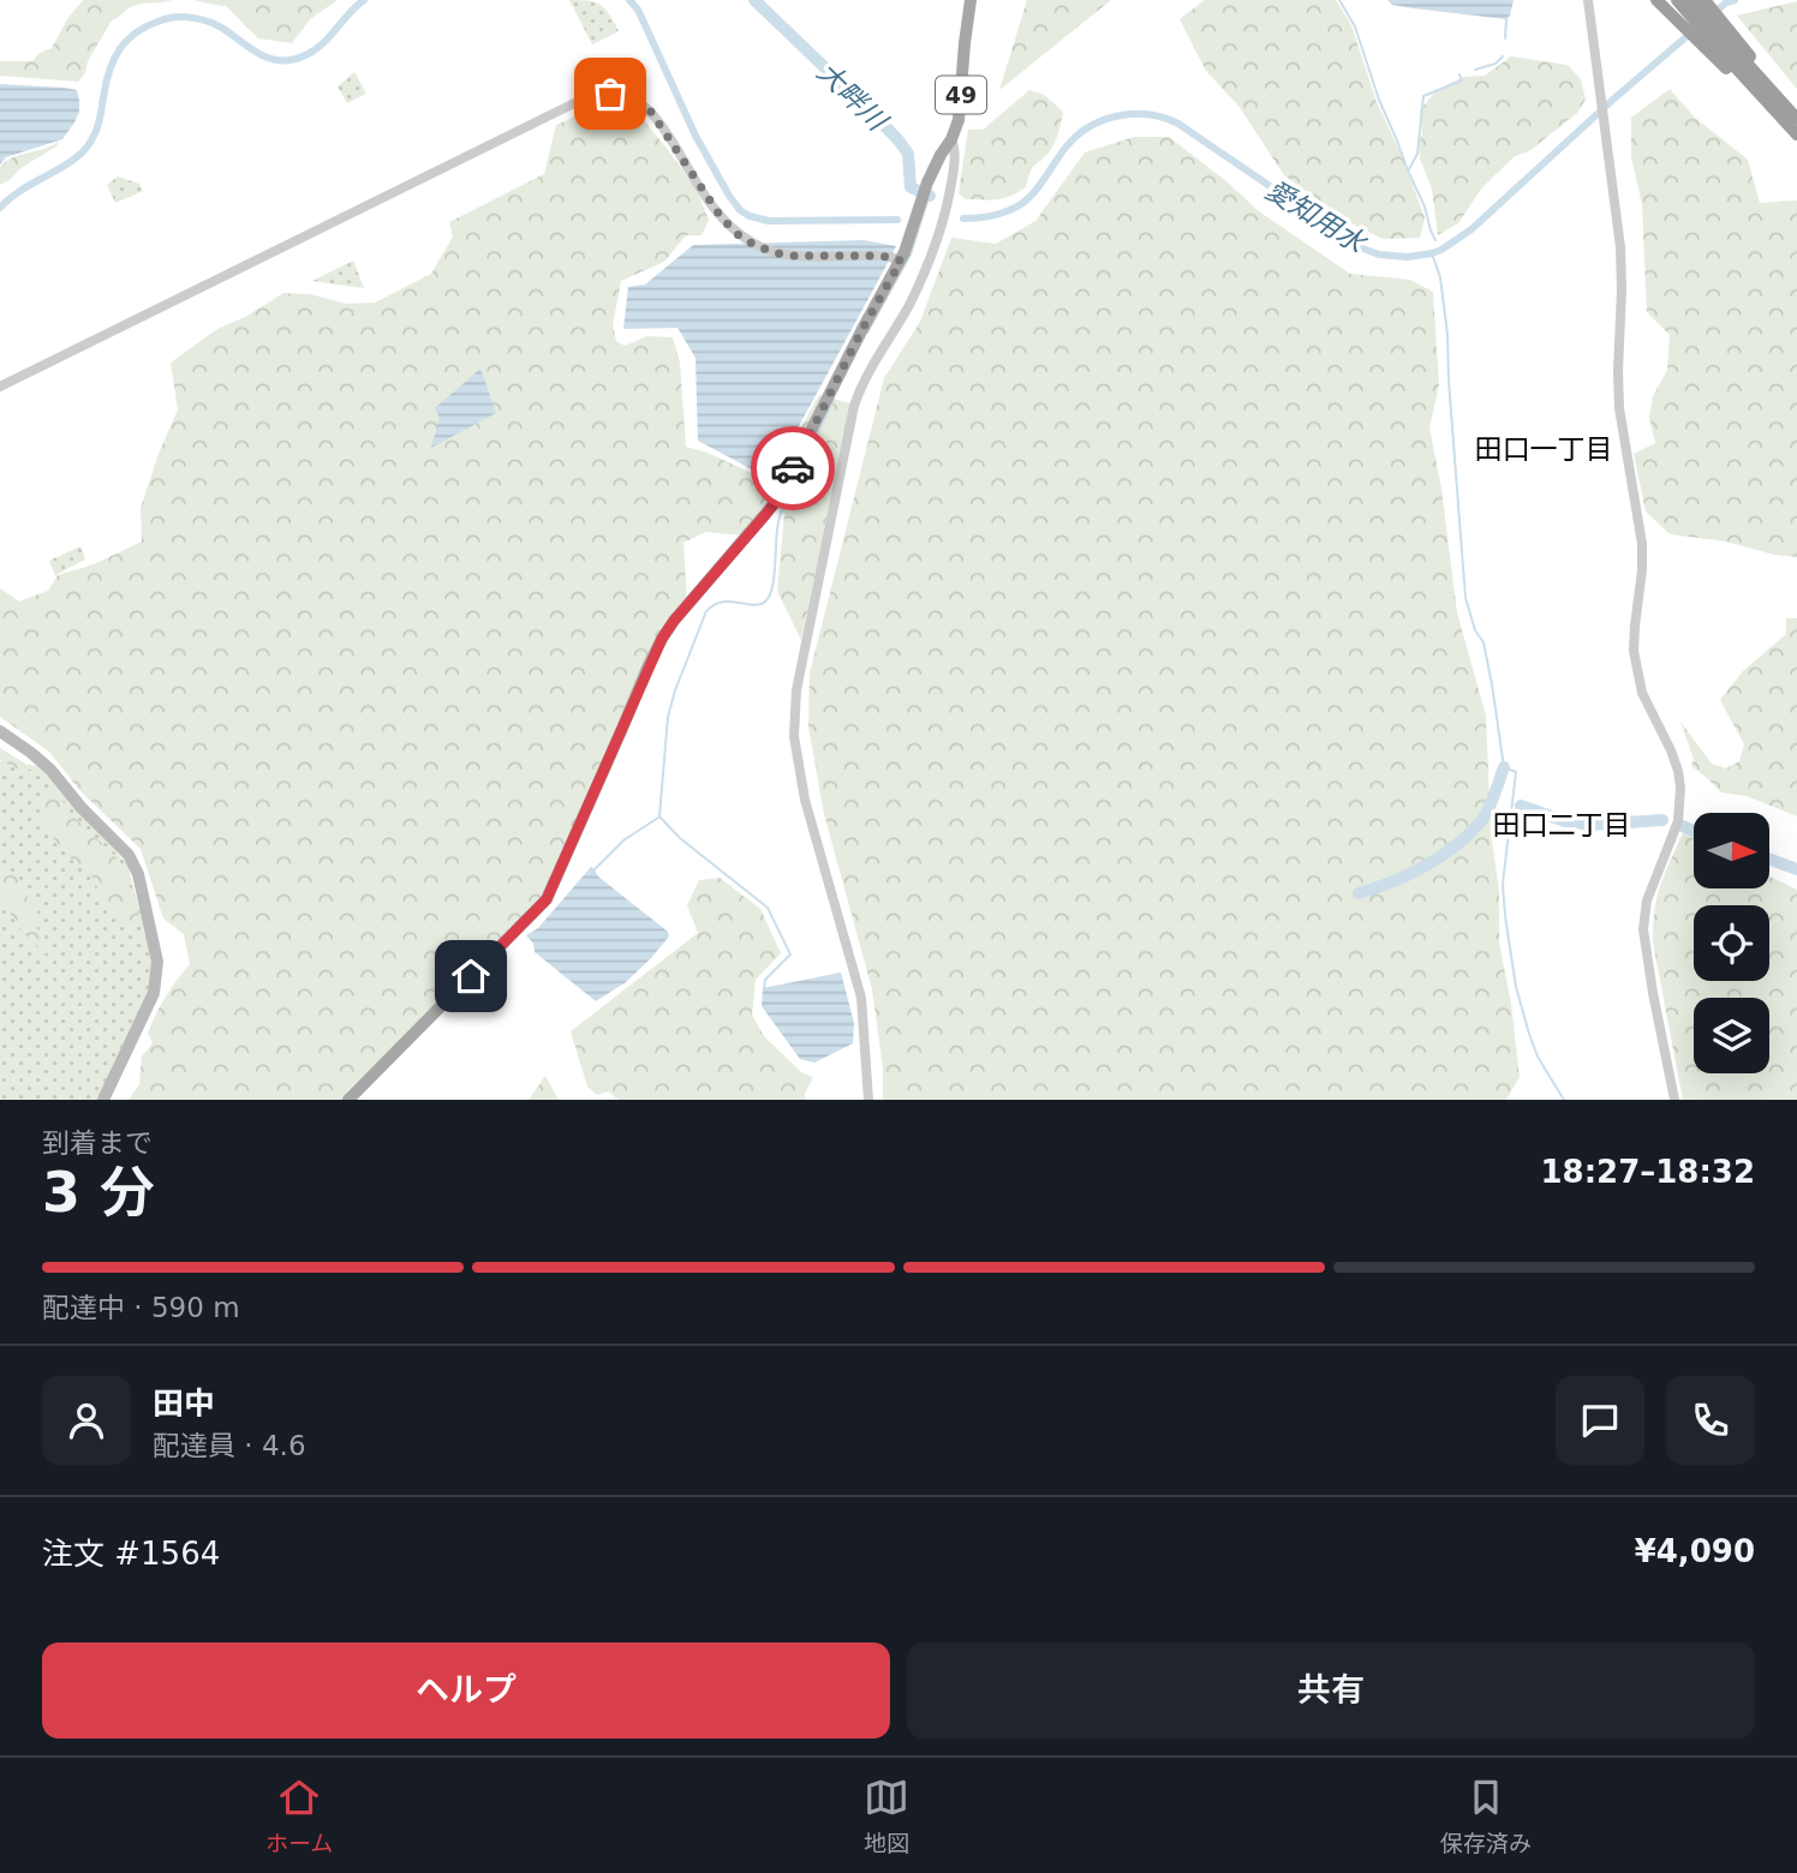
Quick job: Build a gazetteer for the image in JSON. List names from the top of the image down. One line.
{"streets":{"main road":["49"]},"districts":["田口一丁目","田口二丁目"],"water":["大畔川","愛知用水"],"north":"right","page":{"heading":["3 分","到着まで","18:27–18:32"],"panel":["田中","配達員 · 4.6","注文 #1564","¥4,090"],"bar":"配達中 · 590 m","buttons":["ヘルプ","共有"],"tabs":["ホーム","地図","保存済み"]}}
